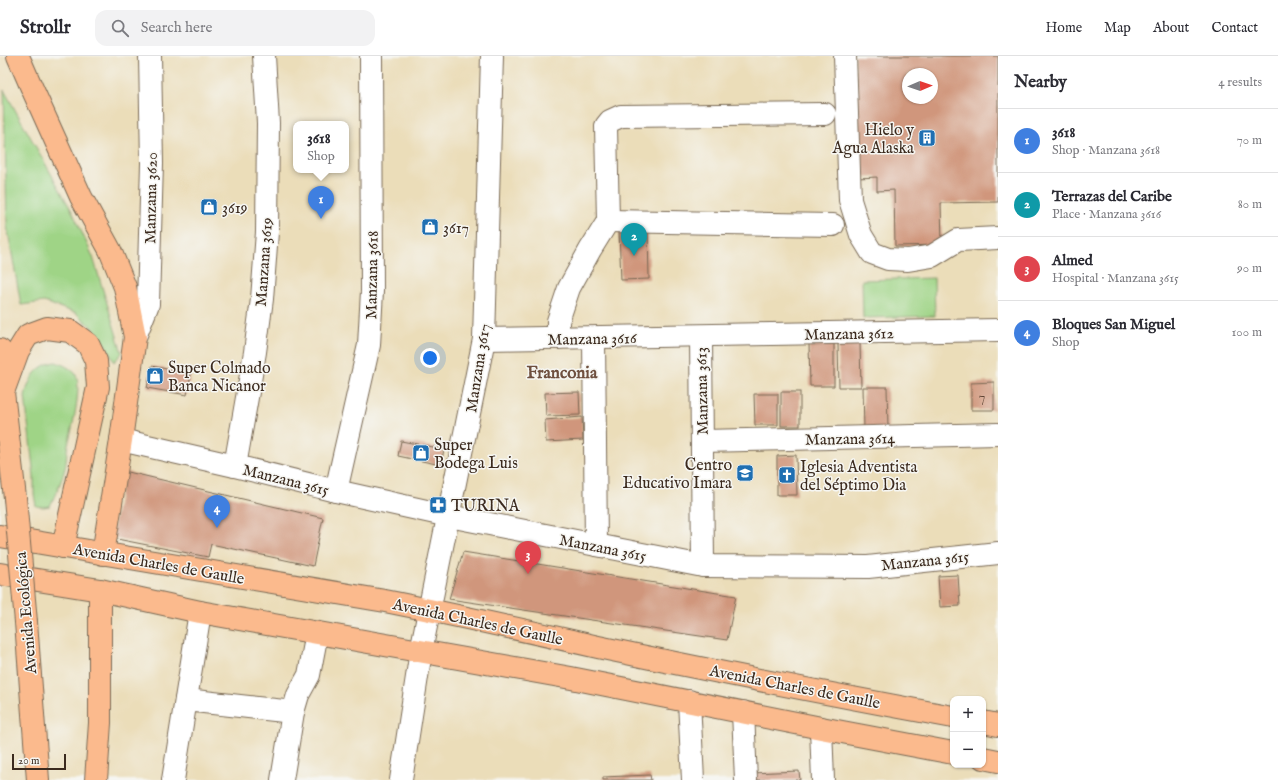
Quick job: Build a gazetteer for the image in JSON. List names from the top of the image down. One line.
{"streets":{"main road":["Avenida Charles de Gaulle","Avenida Ecológica"],"street":["Manzana 3620","Manzana 3619","Manzana 3618","Manzana 3612","Manzana 3616","Manzana 3617","Manzana 3613","Manzana 3614","Manzana 3615"]},"crossings":[["Manzana 3619","Manzana 3615"],["Manzana 3618","Manzana 3615"],["Manzana 3612","Manzana 3616"],["Manzana 3612","Manzana 3613"],["Manzana 3616","Manzana 3617"],["Manzana 3616","Manzana 3613"],["Manzana 3617","Manzana 3615"],["Manzana 3617","Avenida Charles de Gaulle"],["Manzana 3613","Manzana 3614"],["Manzana 3613","Manzana 3615"]],"districts":["Franconia"],"places":{"building":["Hielo y Agua Alaska"],"shop":["3619","3617","Super Colmado Banca Nicanor","Super Bodega Luis"],"school or university":["Centro Educativo Imara"],"church":["Iglesia Adventista del Séptimo Dia"],"pharmacy":["TURINA"]},"house_numbers":["7"],"scale_bar":"20 m","north":"right","page":{"header":"Strollr","search":"Search here","nav":["Home","Map","About","Contact"],"heading":["Nearby","4 results"],"list":[{"mark":"1","name":"3618","note":"Shop · Manzana 3618","value":"70 m"},{"mark":"2","name":"Terrazas del Caribe","note":"Place · Manzana 3616","value":"80 m"},{"mark":"3","name":"Almed","note":"Hospital · Manzana 3615","value":"90 m"},{"mark":"4","name":"Bloques San Miguel","note":"Shop","value":"100 m"}],"popup":["3618","Shop"],"pins":["1","2","4","3"],"map_buttons":["+","−"],"scale":"20 m"}}
